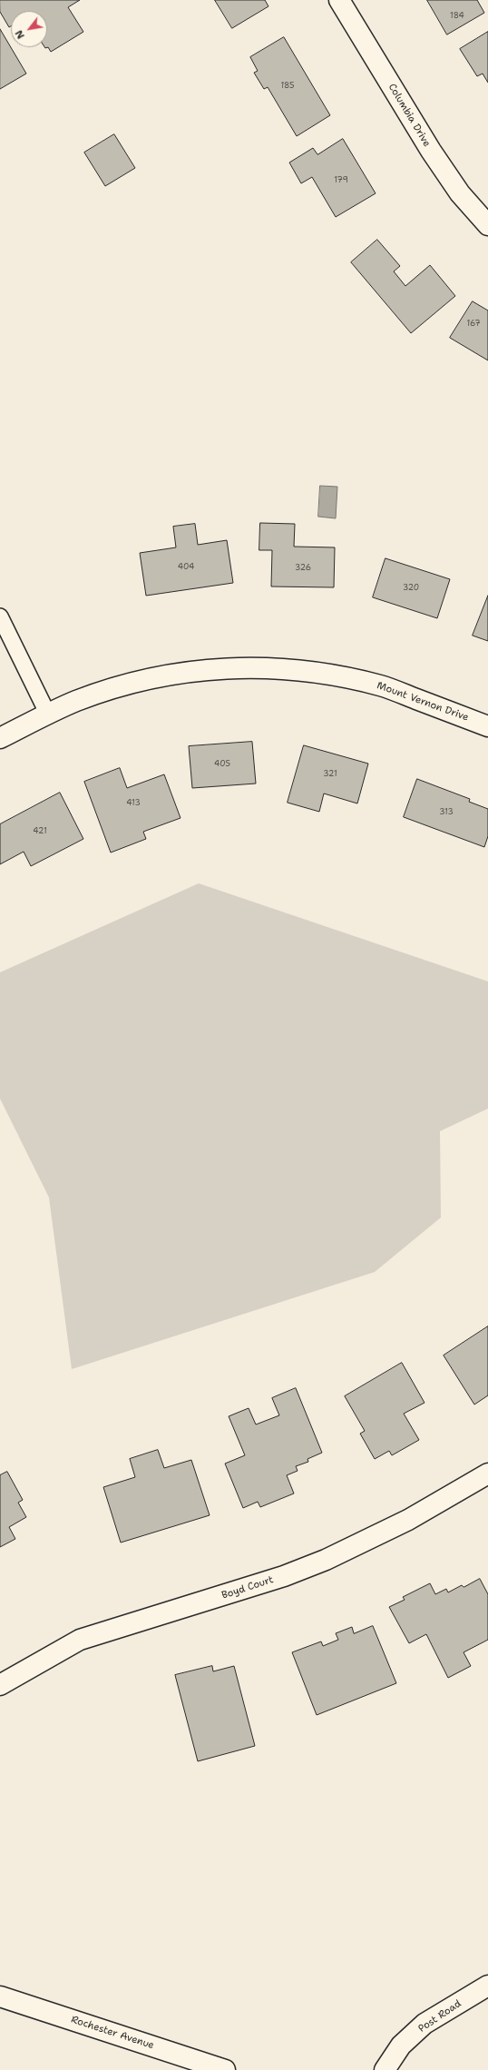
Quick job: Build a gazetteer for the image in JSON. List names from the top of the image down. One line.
{"streets":{"street":["Columbia Drive","Mount Vernon Drive","Boyd Court","Post Road","Rochester Avenue"]},"house_numbers":["184","185","179","167","404","326","320","405","321","413","313","421"],"north":"bottom left"}
